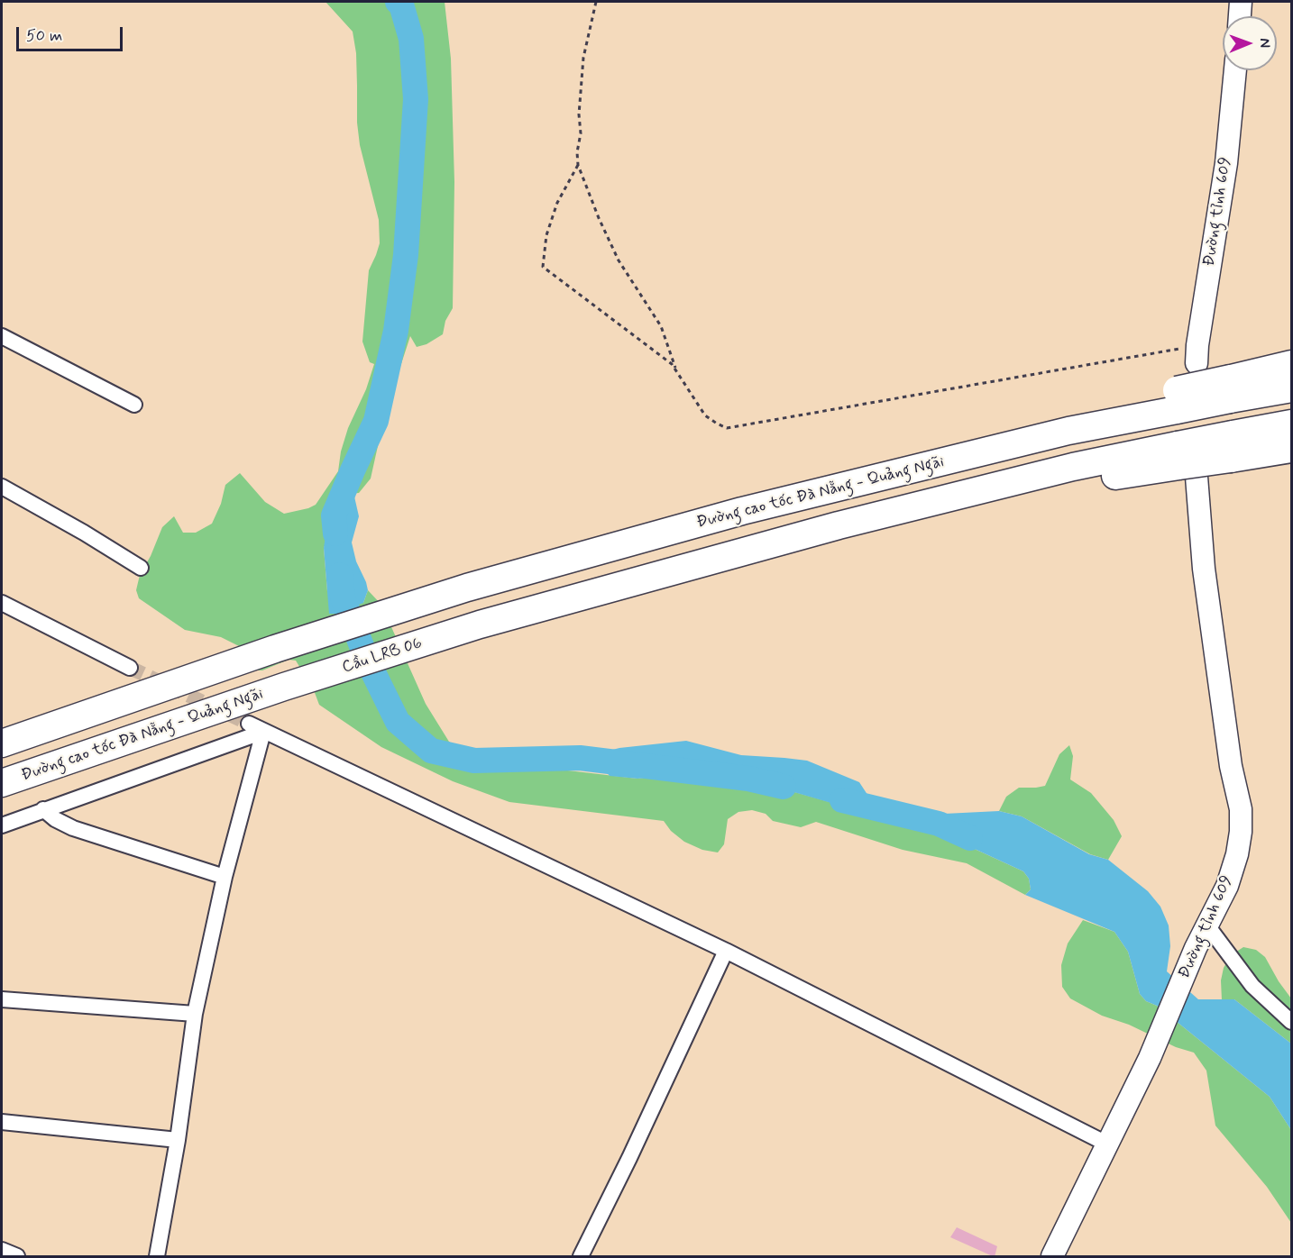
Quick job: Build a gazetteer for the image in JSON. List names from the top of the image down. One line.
{"streets":{"highway":["Đường cao tốc Đà Nẵng - Quảng Ngãi","Cầu LRB 06"],"main road":["Đường tỉnh 609"]},"crossings":[["Đường tỉnh 609","Cầu LRB 06"],["Đường cao tốc Đà Nẵng - Quảng Ngãi","Cầu LRB 06"]],"scale_bar":"50 m","north":"right"}
